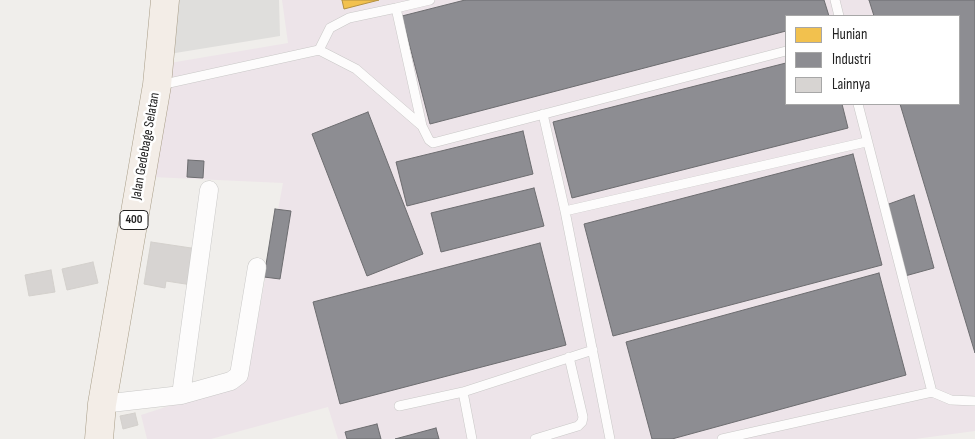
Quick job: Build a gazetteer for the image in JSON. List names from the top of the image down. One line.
{"streets":{"main road":["Jalan Gedebage Selatan","400"]},"legend":["Hunian","Industri","Lainnya"]}
